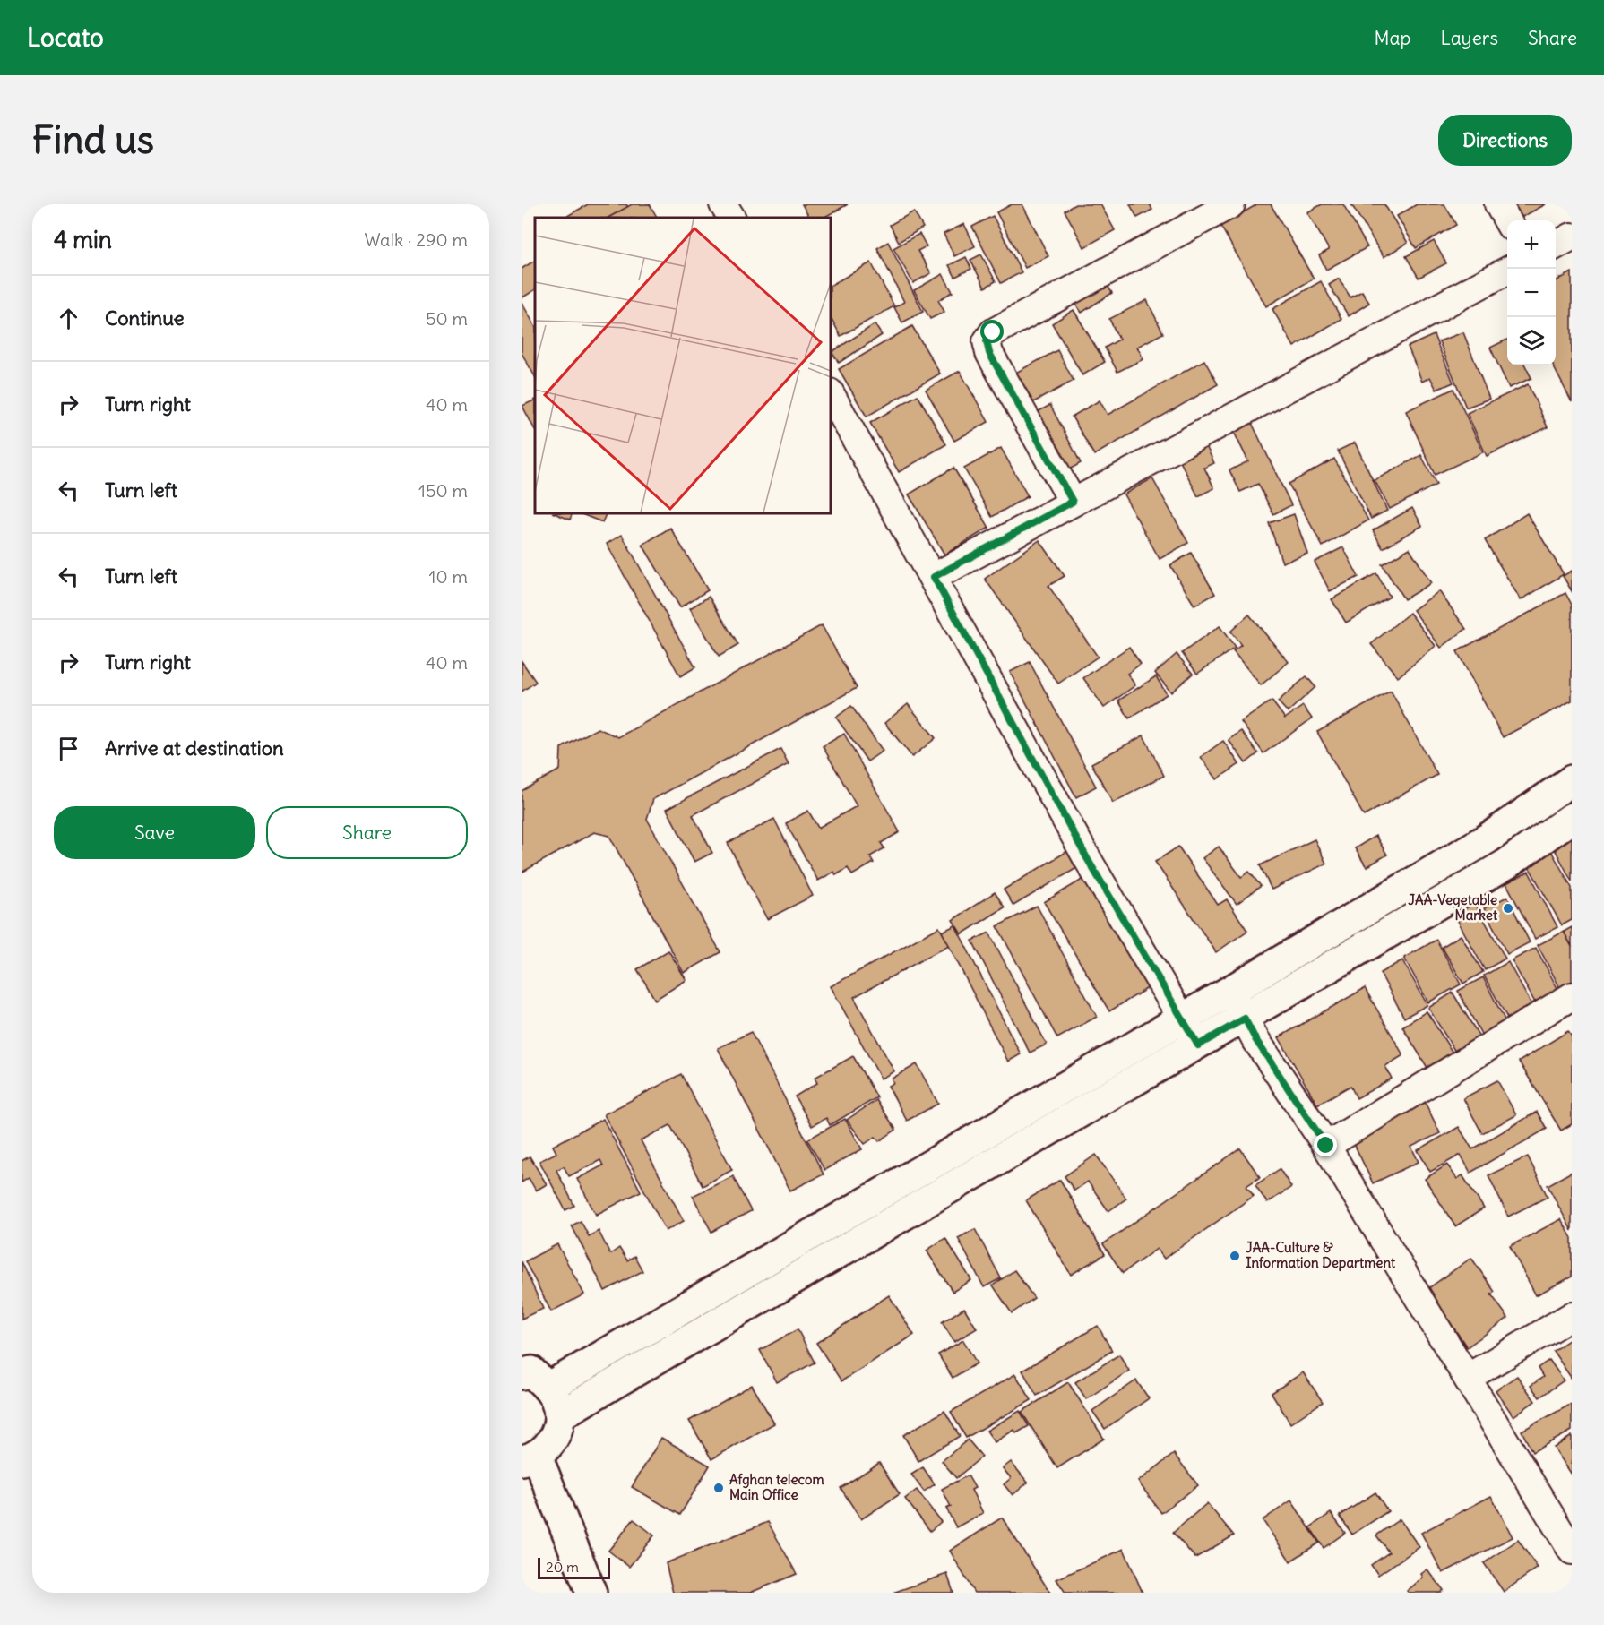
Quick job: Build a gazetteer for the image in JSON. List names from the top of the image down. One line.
{"places":["JAA-Vegetable Market","JAA-Culture & Information Department","Afghan telecom Main Office"],"scale_bar":"20 m","page":{"header":"Locato","nav":["Map","Layers","Share"],"buttons":["Directions",["Save","Share"]],"title":"Find us","heading":["4 min","Walk · 290 m"],"map_buttons":["+","−"],"list":[["Continue","50 m"],["Turn right","40 m"],["Turn left","150 m"],["Turn left","10 m"],["Turn right","40 m"],"Arrive at destination"],"scale":"20 m"}}
